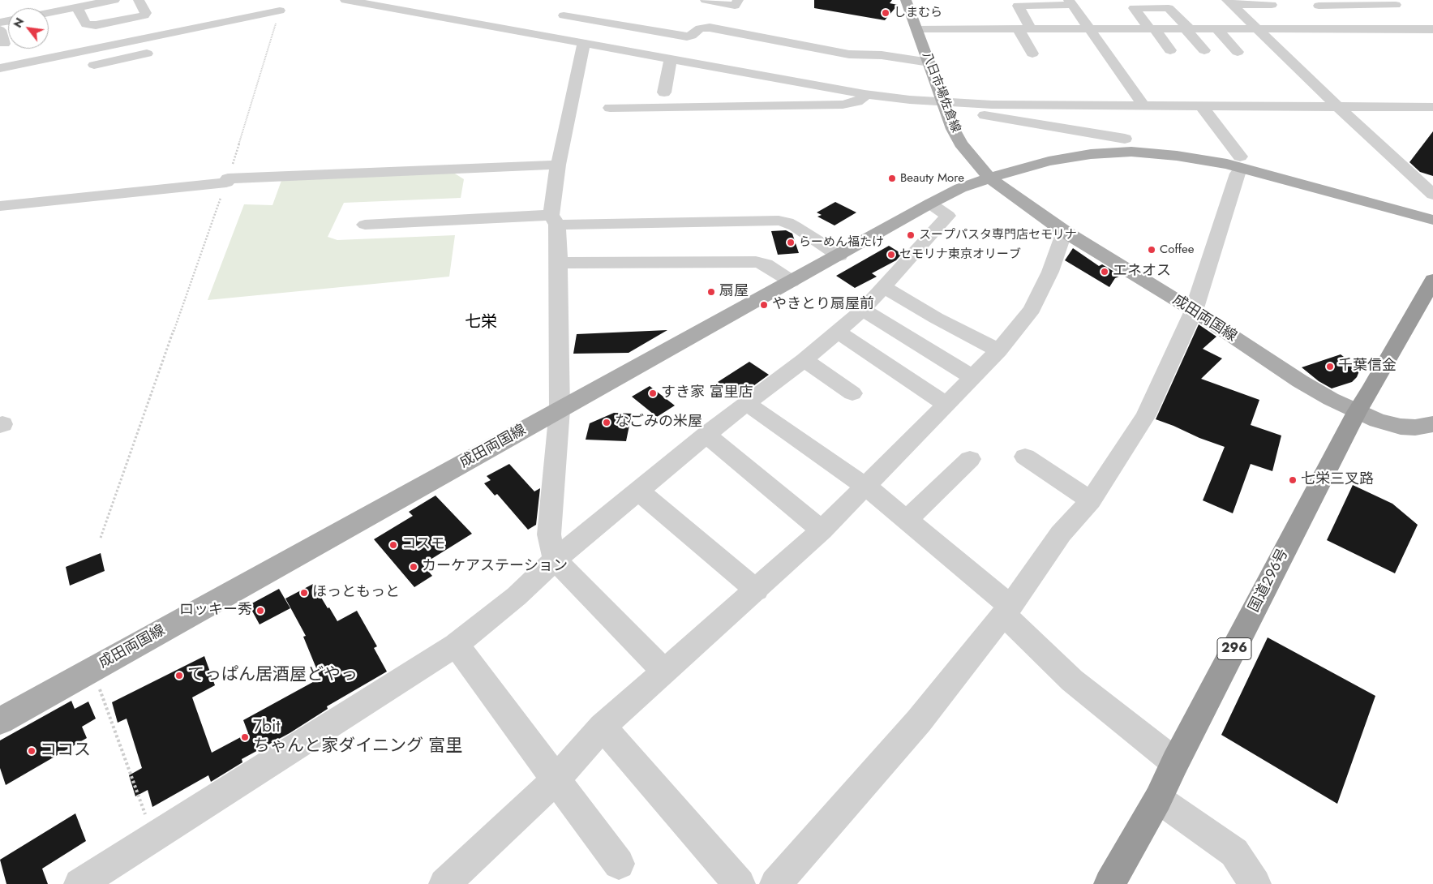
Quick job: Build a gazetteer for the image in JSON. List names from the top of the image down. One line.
{"streets":{"highway":["国道296号","296"],"main road":["八日市場佐倉線","成田両国線"]},"crossings":[["八日市場佐倉線","成田両国線"],["成田両国線","国道296号"]],"districts":["七栄"],"places":["しまむら","Beauty More","スープパスタ専門店セモリナ","らーめん福たけ","Coffee","セモリナ東京オリーブ","エネオス","扇屋","やきとり扇屋前","千葉信金","すき家 富里店","なごみの米屋","七栄三叉路","コスモ","カーケアステーション","ほっともっと","ロッキー秀","てっぱん居酒屋どやっ","7bit ちゃんと家ダイニング 富里","ココス"],"north":"top left"}
